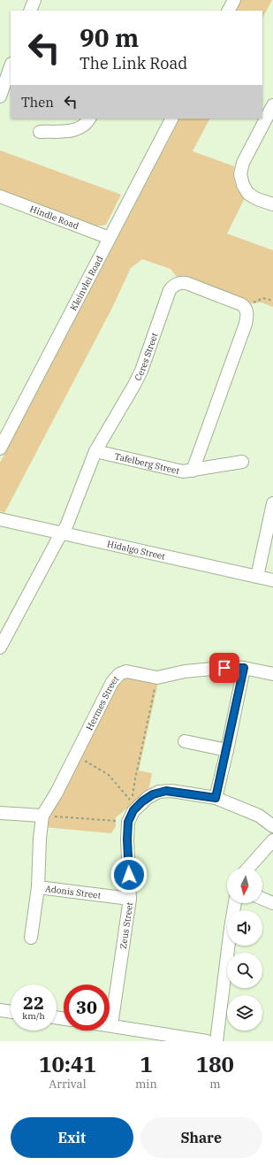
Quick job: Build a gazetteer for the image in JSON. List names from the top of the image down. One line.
{"streets":{"street":["Hindle Road","Kleinvlei Road","Ceres Street","Tafelberg Street","Hidalgo Street","Hermes Street","Adonis Street","Zeus Street"]},"crossings":[["Hindle Road","Kleinvlei Road"],["Ceres Street","Tafelberg Street"],["Ceres Street","Hidalgo Street"],["Hermes Street","Adonis Street"],["Adonis Street","Zeus Street"]],"north":"bottom","page":{"turn":["90 m","The Link Road"],"then":"Then","speed":"22 km/h","limit":"30","eta":["10:41","Arrival","1","min","180","m"],"buttons":["Exit","Share"]}}
